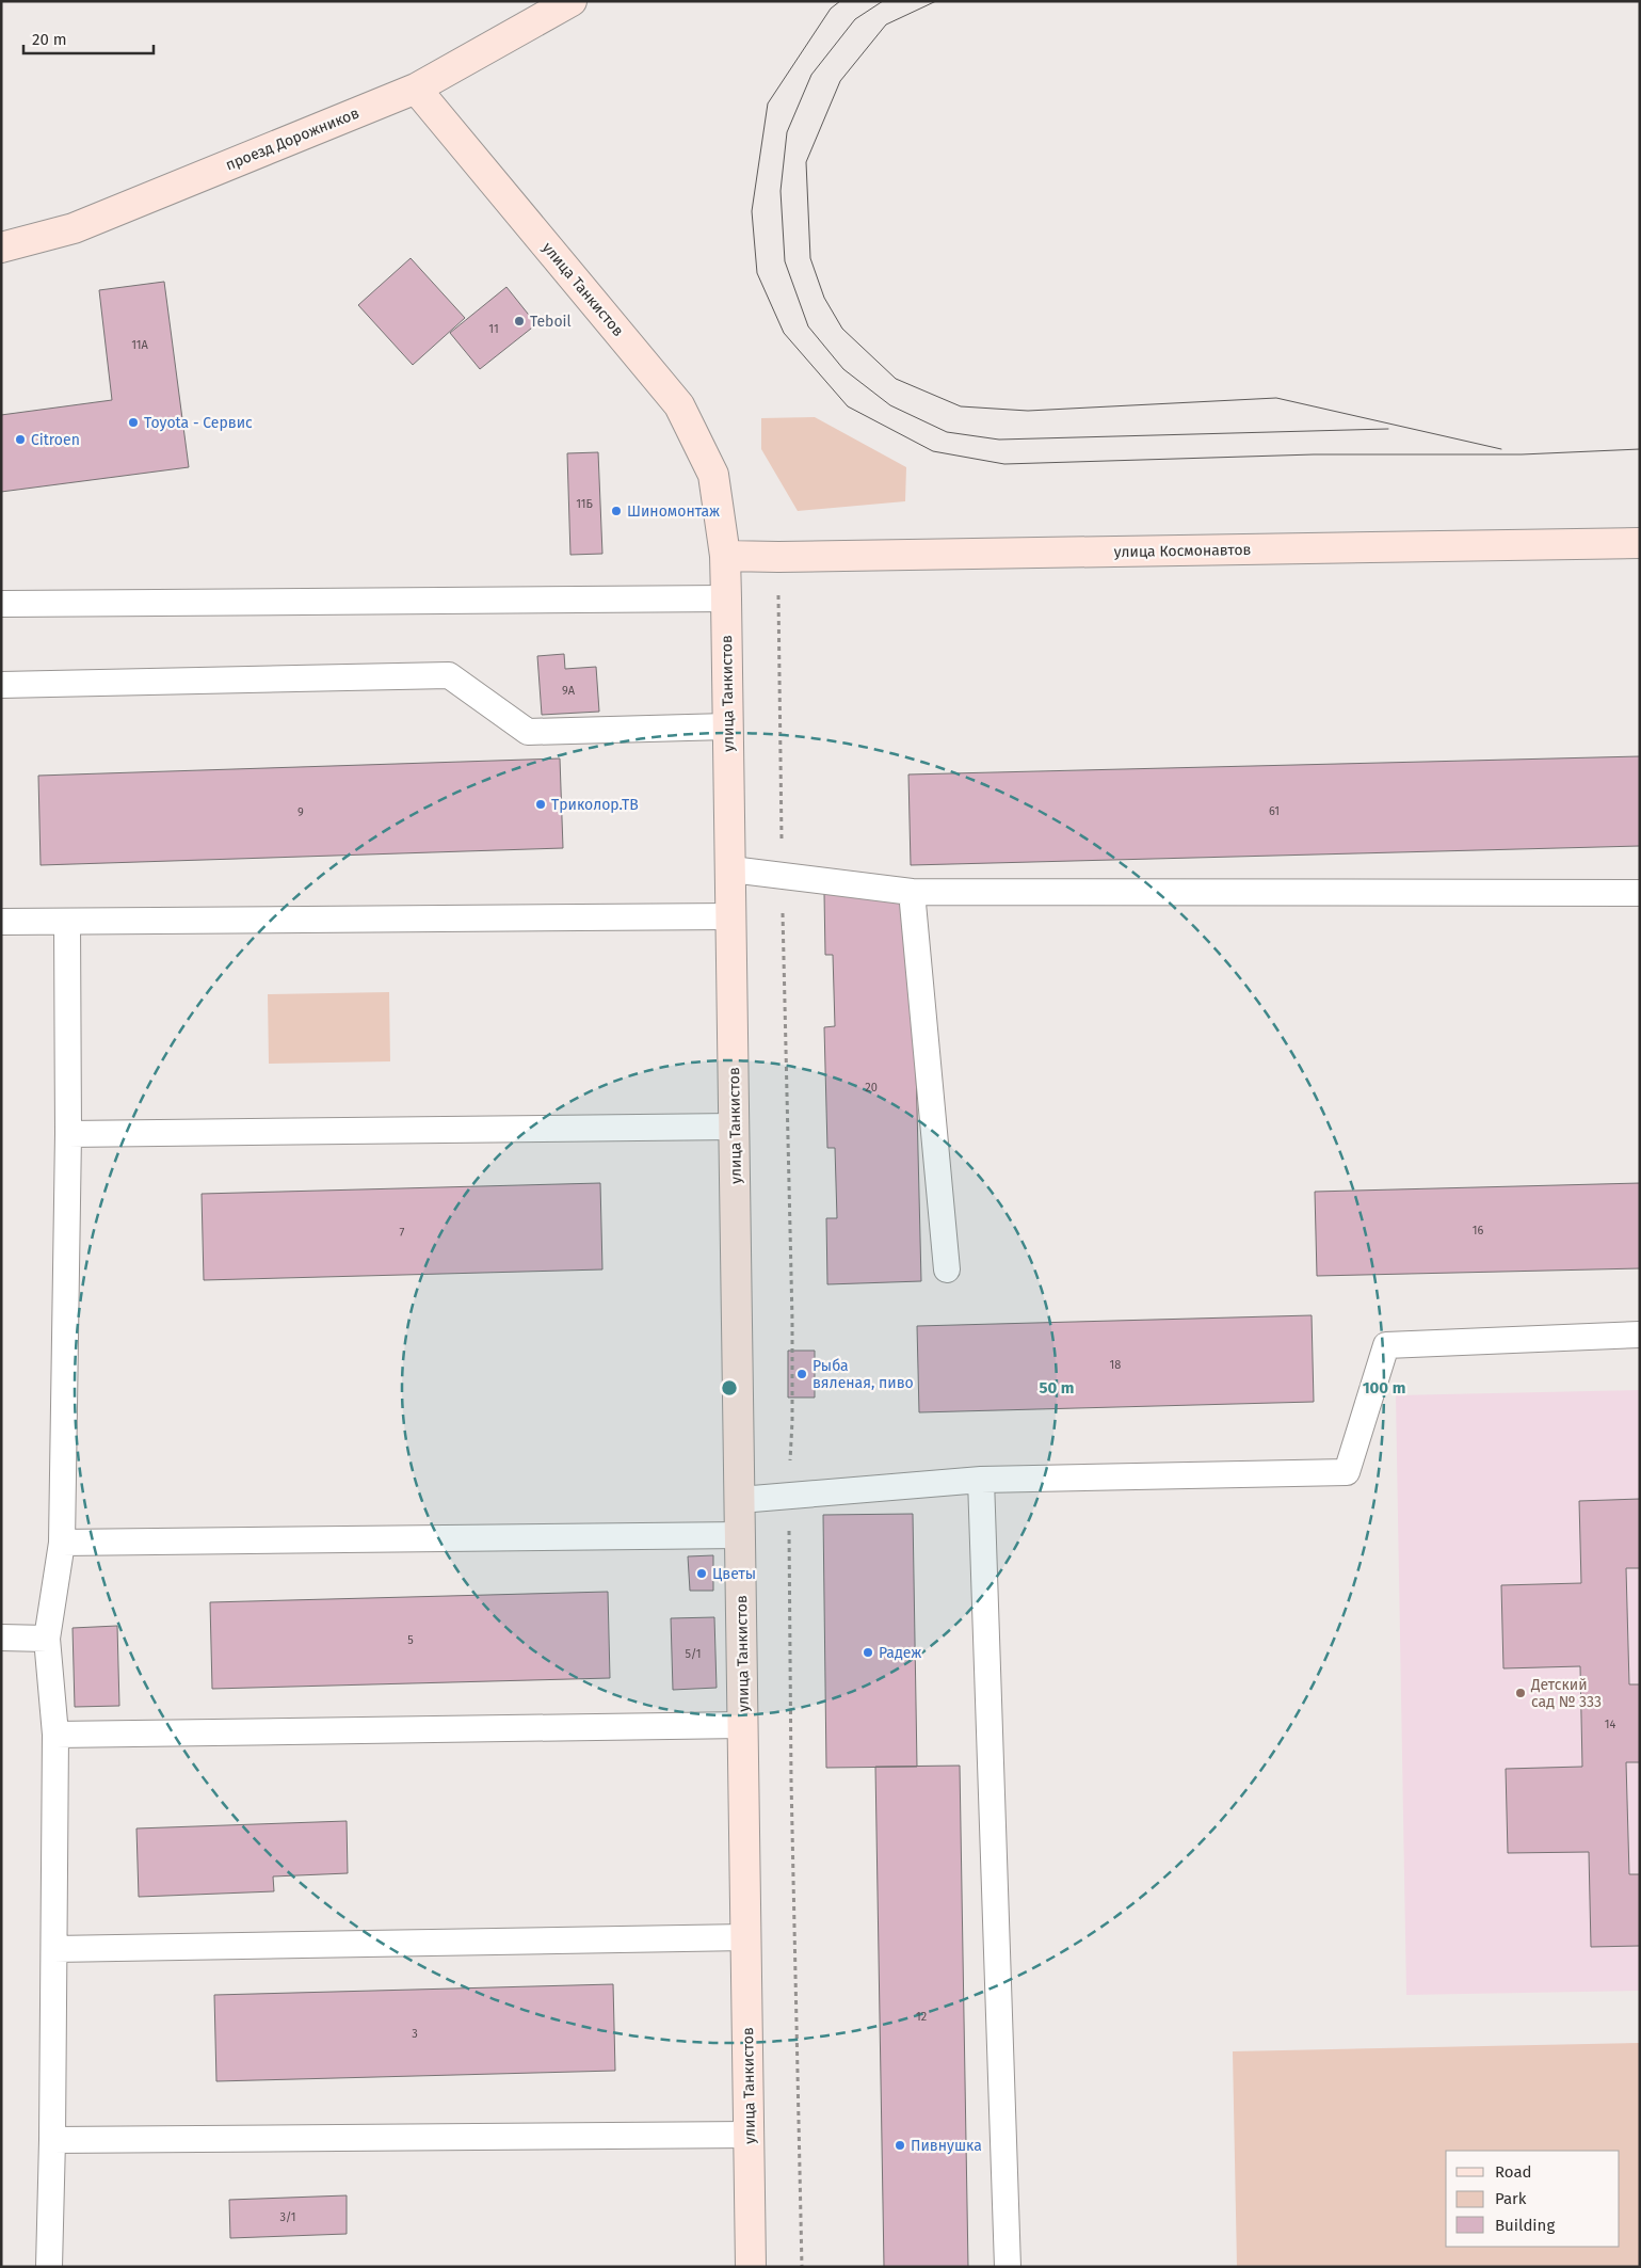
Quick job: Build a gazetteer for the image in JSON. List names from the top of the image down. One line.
{"streets":{"main road":["проезд Дорожников","улица Танкистов","улица Космонавтов"]},"crossings":[["проезд Дорожников","улица Танкистов"],["улица Танкистов","улица Космонавтов"]],"places":["Teboil","Toyota - Сервис","Citroen","Шиномонтаж","Триколор.ТВ","Рыба вяленая, пиво","Цветы","Радеж","Детский сад № 333","Пивнушка"],"house_numbers":["11","11А","11Б","9А","61","9","20","16","7","18","5","5/1","14","12","3","3/1"],"legend":["Road","Park","Building"],"scale_bar":"20 m","rings":["50 m","100 m"]}
